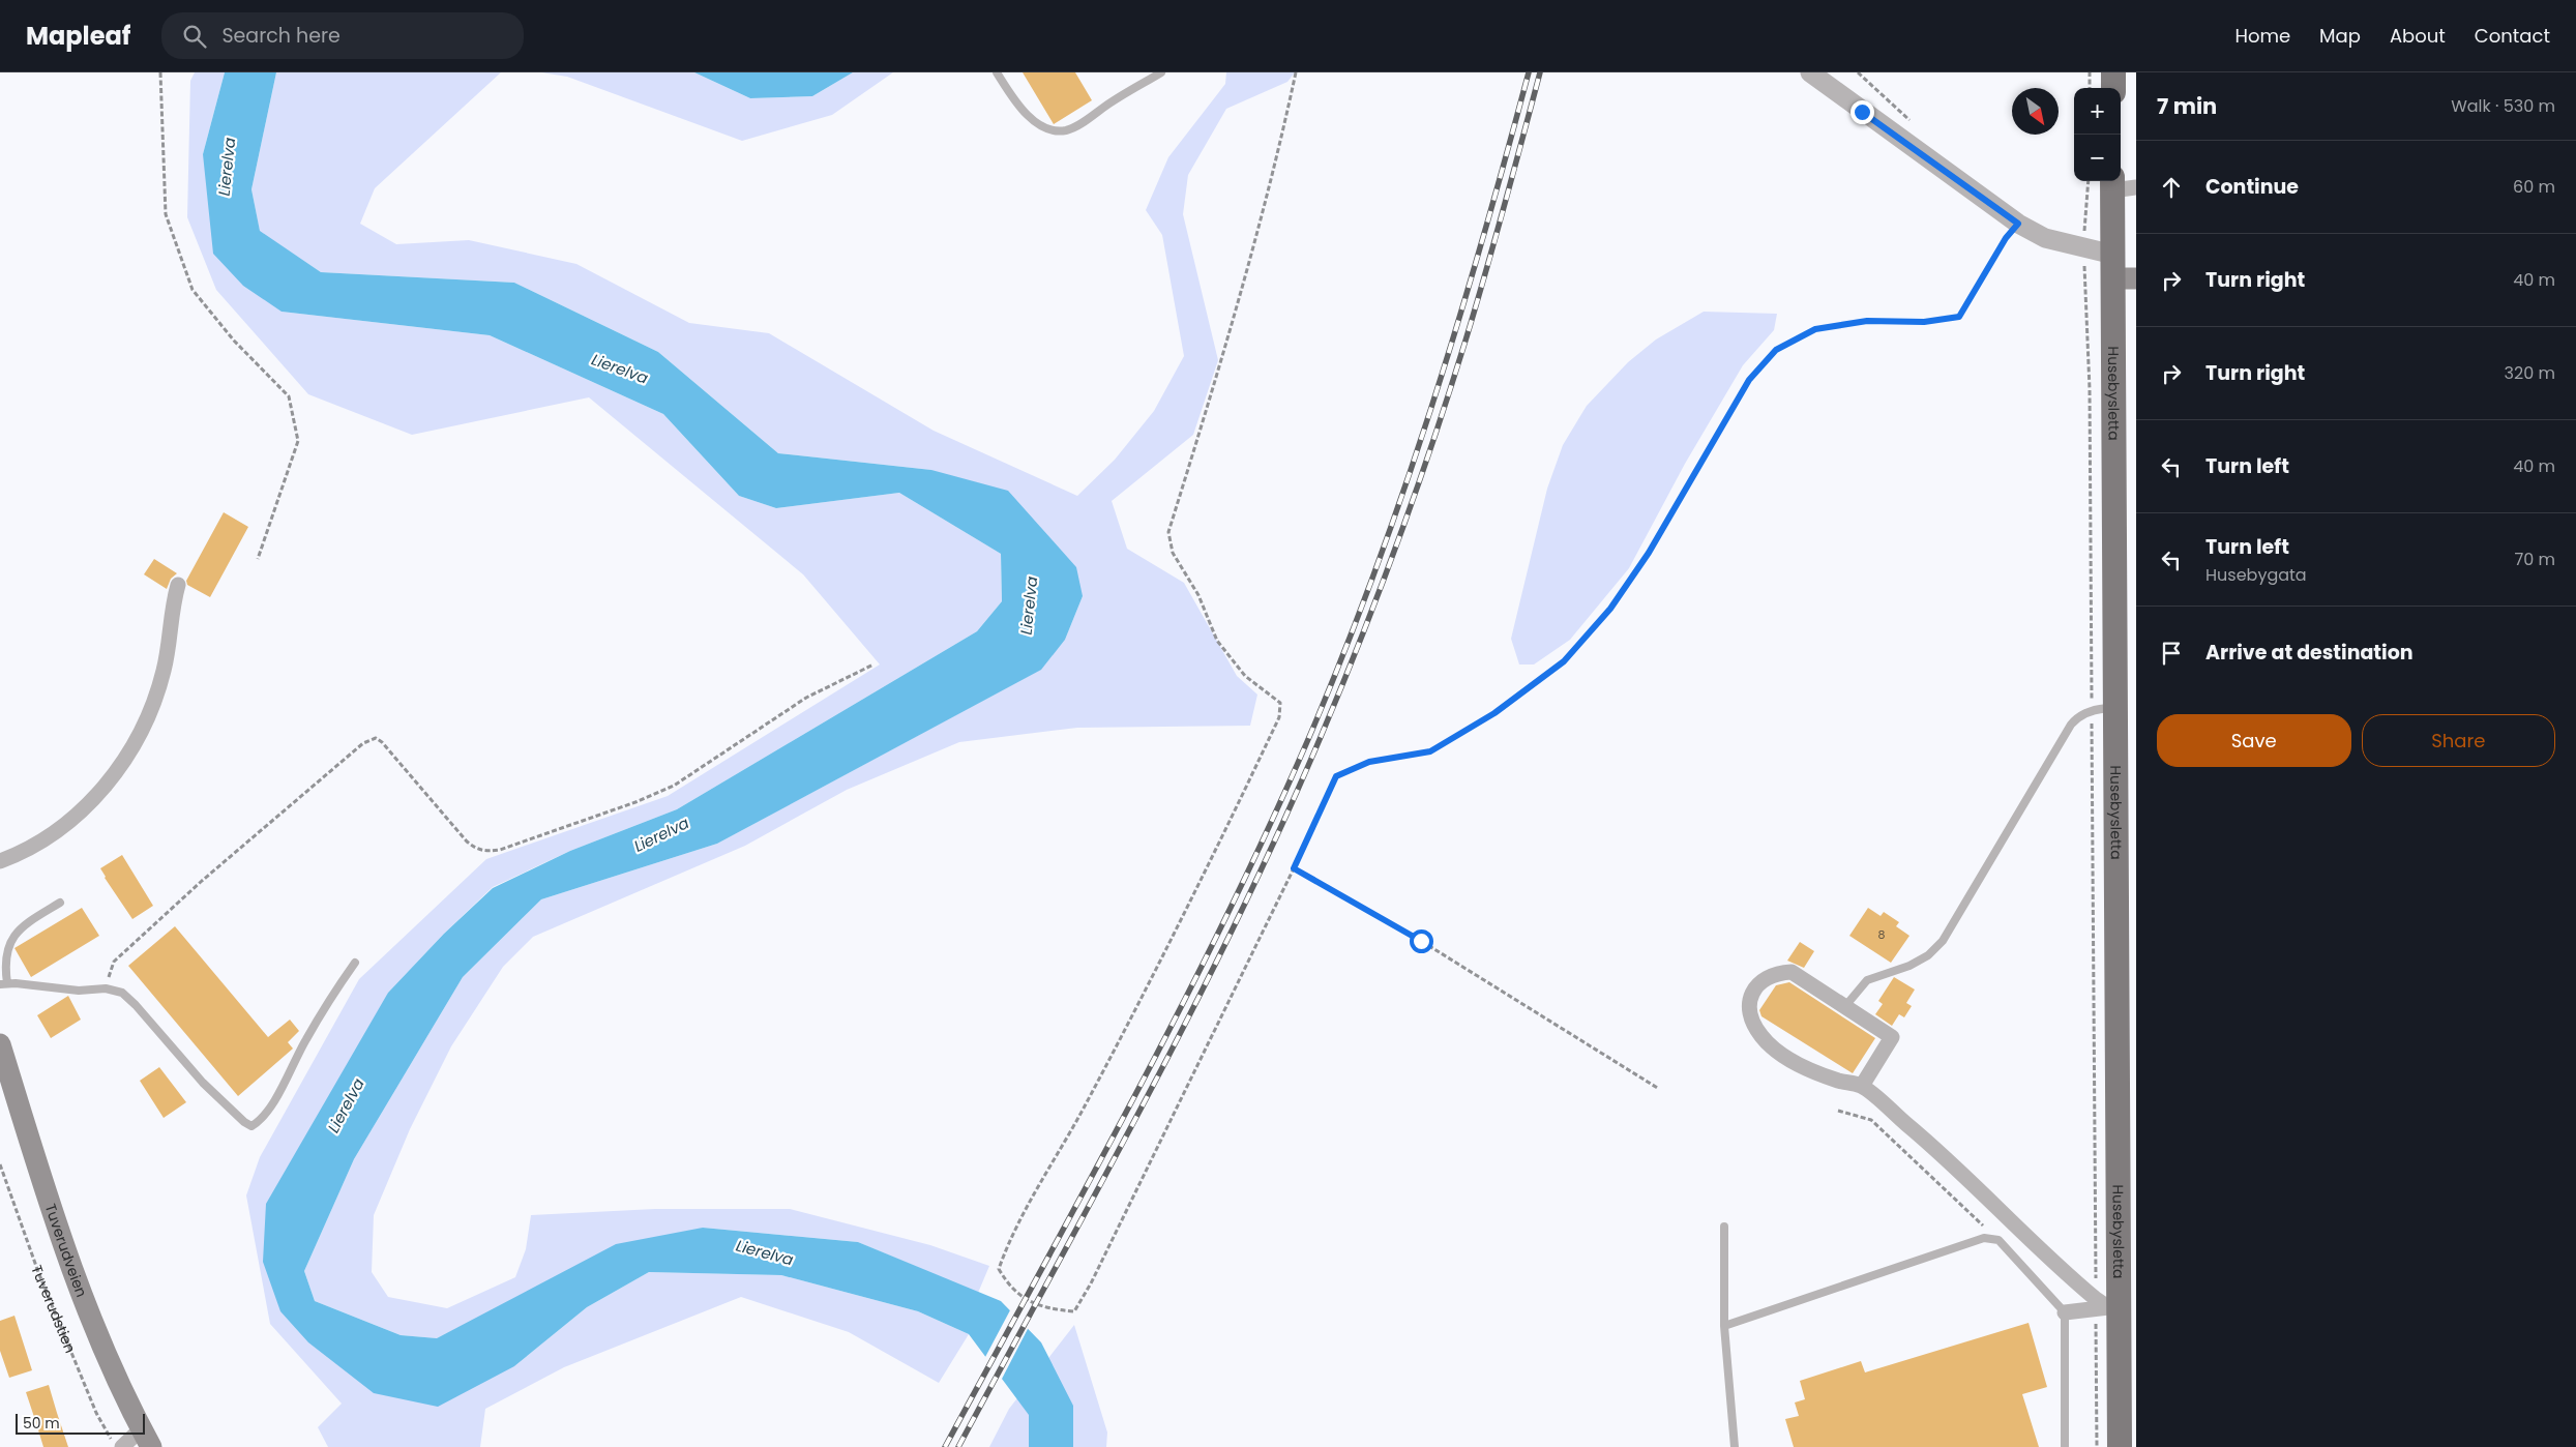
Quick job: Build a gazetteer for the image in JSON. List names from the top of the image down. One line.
{"streets":{"main road":["Husebysletta","Tuverudveien"],"path":["Tuverudstien"]},"water":["Lierelva"],"house_numbers":["8"],"scale_bar":"50 m","north":"bottom right","page":{"header":"Mapleaf","search":"Search here","nav":["Home","Map","About","Contact"],"heading":["7 min","Walk · 530 m"],"map_buttons":["+","−"],"list":[["Continue","60 m"],["Turn right","40 m"],["Turn right","320 m"],["Turn left","40 m"],["Turn left","Husebygata","70 m"],"Arrive at destination"],"buttons":["Save","Share"],"scale":"50 m"}}
